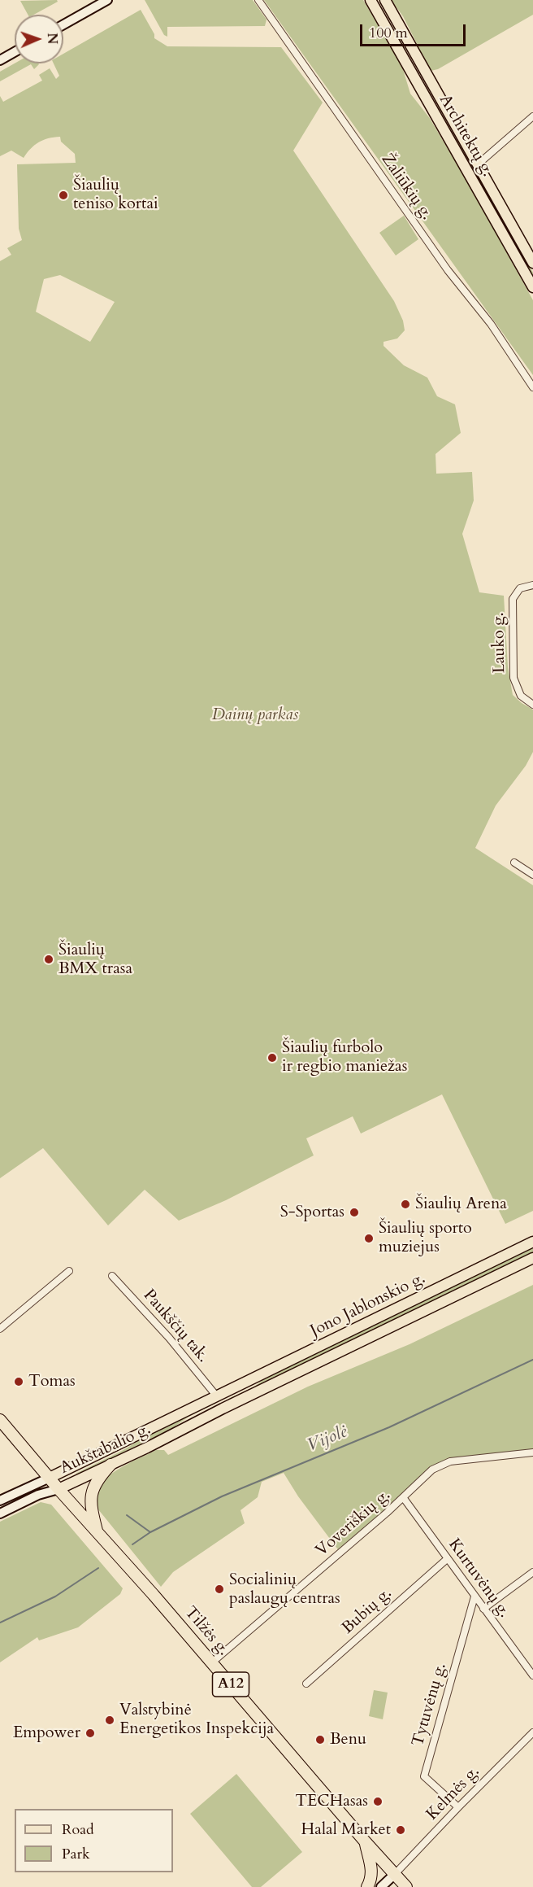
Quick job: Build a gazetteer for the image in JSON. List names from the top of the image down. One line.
{"streets":{"highway":["Tilžės g.","A12"],"main road":["Architektų g.","Jono Jablonskio g.","Aukštabalio g."],"street":["Žaliūkių g.","Lauko g.","Paukščių tak.","Voveriškių g.","Kurtuvėnų g.","Bubių g.","Tytuvėnų g.","Kelmės g."]},"crossings":[["Jono Jablonskio g.","Paukščių tak."],["Jono Jablonskio g.","Aukštabalio g."],["Paukščių tak.","Aukštabalio g."],["Aukštabalio g.","Tilžės g."],["Voveriškių g.","Kurtuvėnų g."],["Voveriškių g.","Tilžės g."],["Kurtuvėnų g.","Bubių g."],["Kurtuvėnų g.","Tytuvėnų g."],["Tilžės g.","Kelmės g."],["Tytuvėnų g.","Kelmės g."]],"water":["Vijolė"],"parks":["Dainų parkas"],"places":["Šiaulių teniso kortai","Šiaulių BMX trasa","Šiaulių furbolo ir regbio maniežas","Šiaulių Arena","S-Sportas","Šiaulių sporto muziejus","Tomas","Socialinių paslaugų centras","Valstybinė Energetikos Inspekcija","Empower","Benu","TECHasas","Halal Market"],"legend":["Road","Park"],"scale_bar":"100 m","north":"right"}
